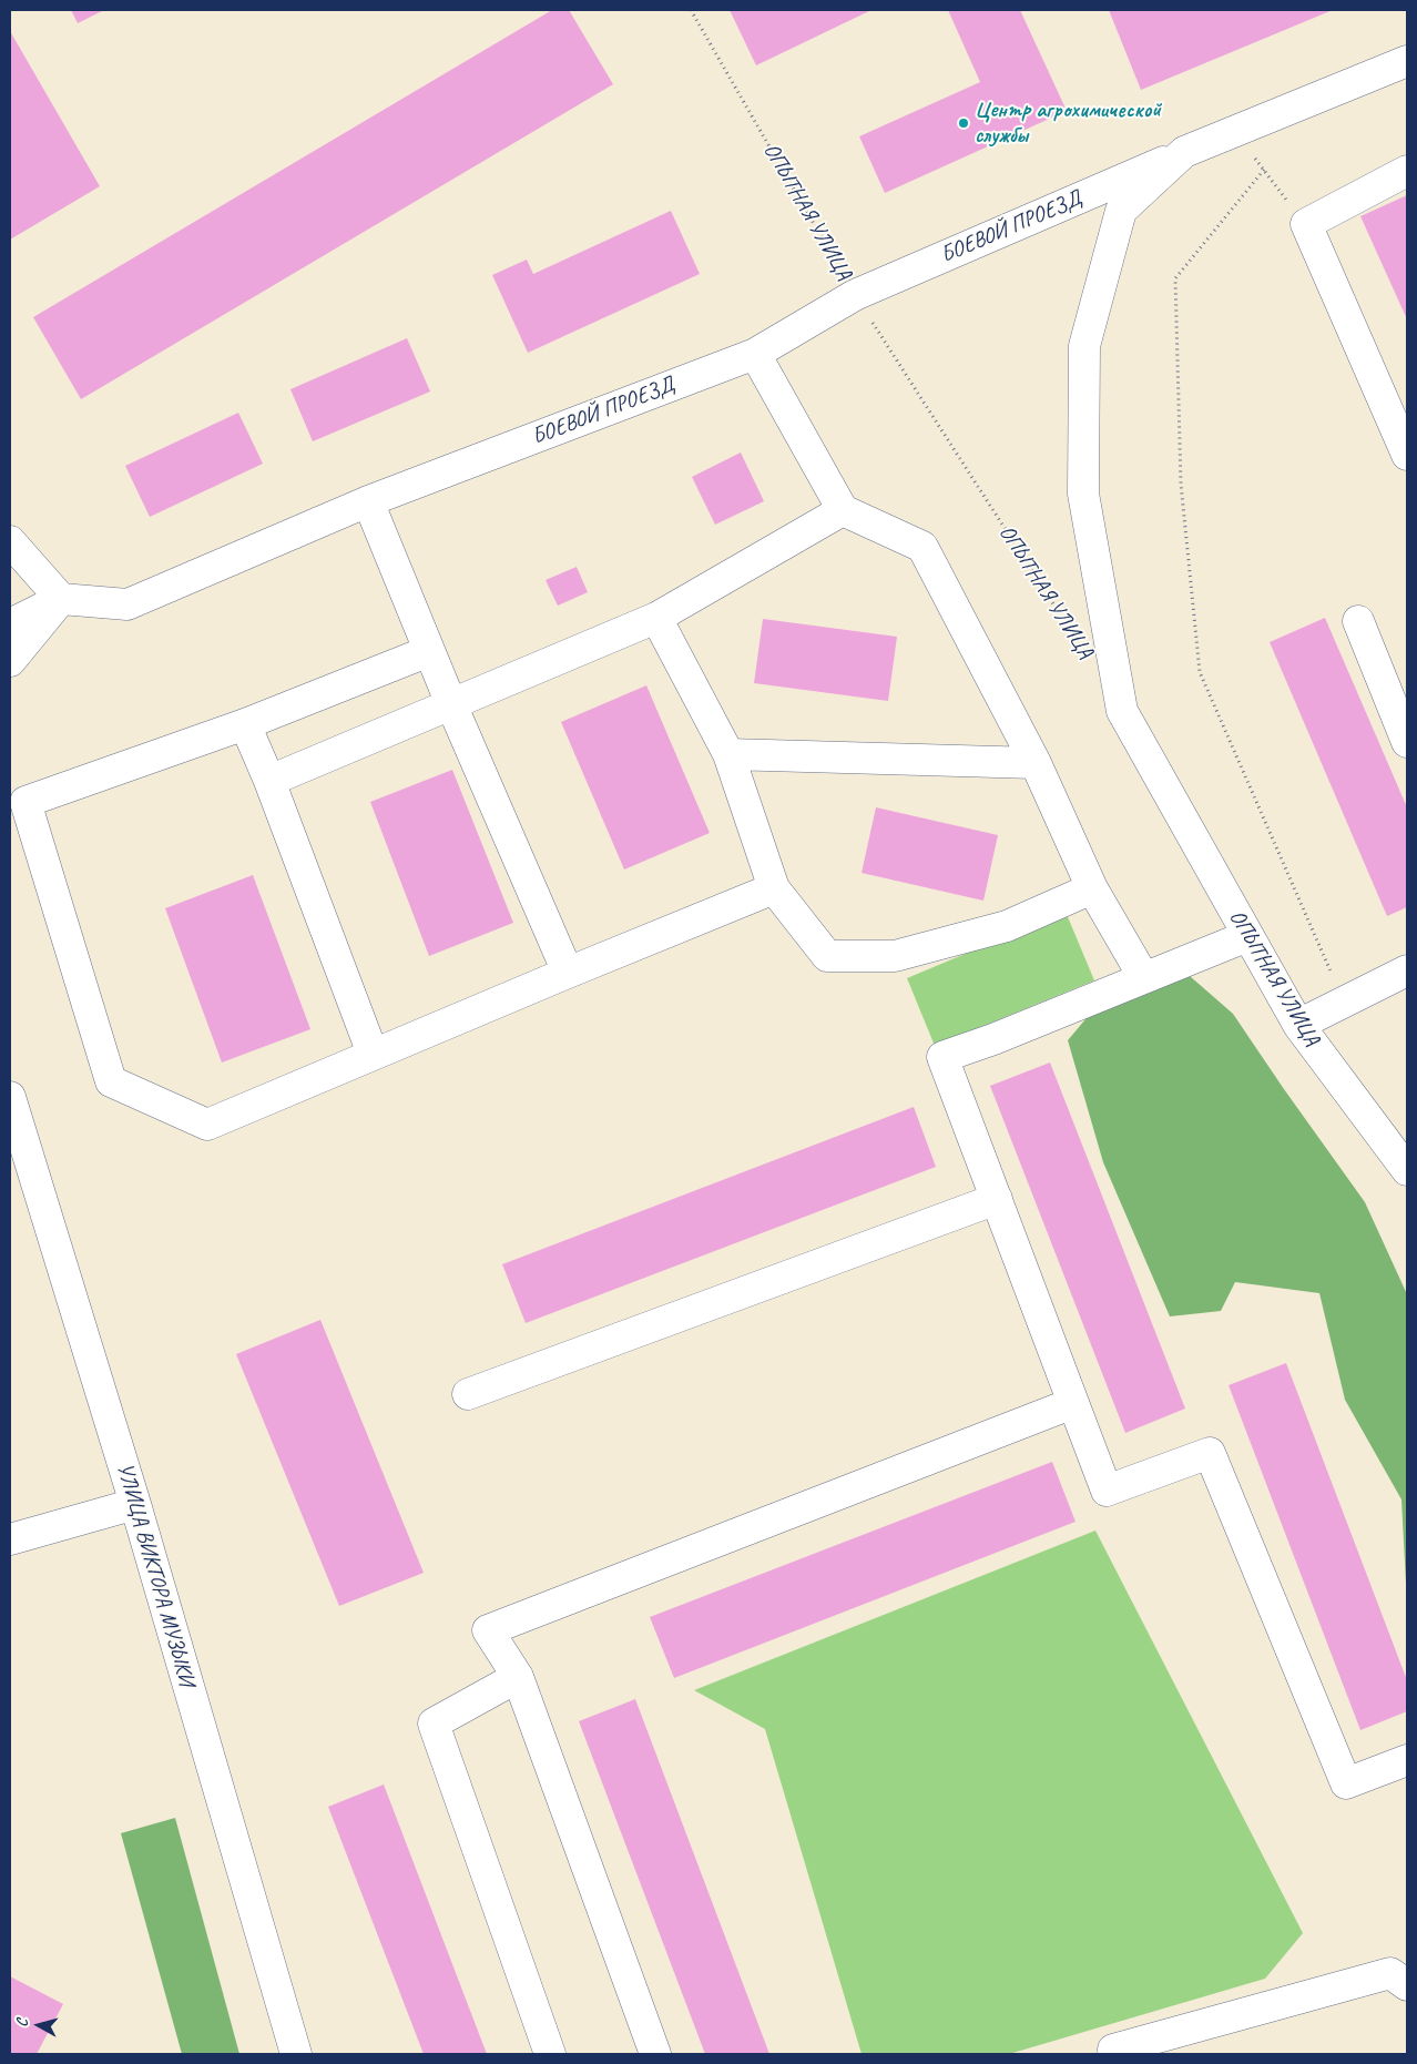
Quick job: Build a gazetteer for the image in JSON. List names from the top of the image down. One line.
{"streets":{"street":["ОПЫТНАЯ УЛИЦА","БОЕВОЙ ПРОЕЗД","УЛИЦА ВИКТОРА МУЗЫКИ"]},"crossings":[["ОПЫТНАЯ УЛИЦА","БОЕВОЙ ПРОЕЗД"]],"places":["Центр агрохимической службы"],"north":"left"}
